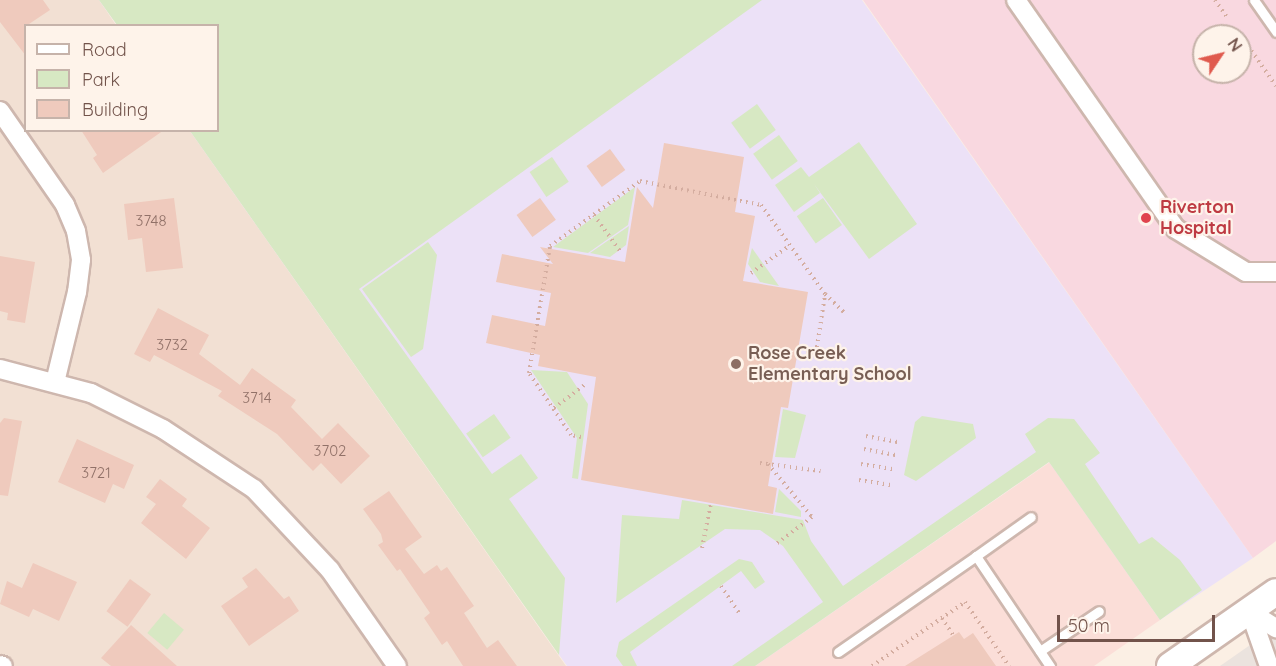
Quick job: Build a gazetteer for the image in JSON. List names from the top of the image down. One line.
{"places":["Riverton Hospital","Rose Creek Elementary School"],"house_numbers":["3748","3732","3714","3702","3721"],"legend":["Road","Park","Building"],"scale_bar":"50 m","north":"top right"}
